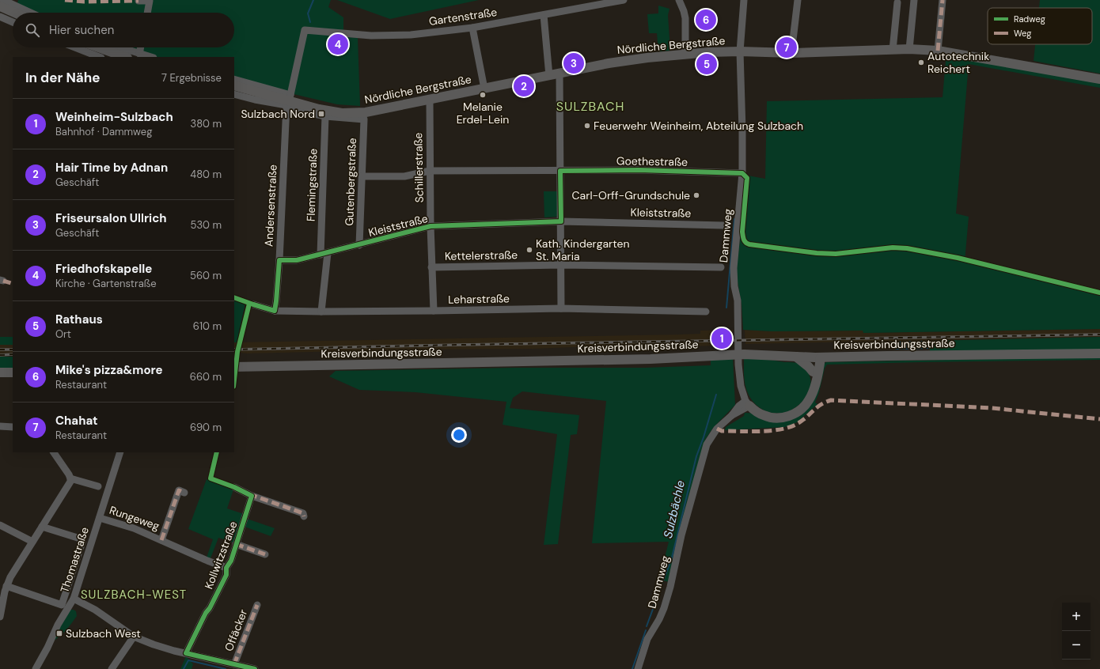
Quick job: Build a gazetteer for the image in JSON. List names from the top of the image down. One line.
{"streets":{"main road":["Nördliche Bergstraße","Kreisverbindungsstraße"],"street":["Gartenstraße","Goethestraße","Schillerstraße","Gutenbergstraße","Flemingstraße","Andersenstraße","Kleiststraße","Dammweg","Kettelerstraße","Leharstraße","Rungeweg","Kollwitzstraße","Thomastraße","Offäcker"]},"crossings":[["Gartenstraße","Andersenstraße"],["Nördliche Bergstraße","Schillerstraße"],["Nördliche Bergstraße","Andersenstraße"],["Nördliche Bergstraße","Dammweg"],["Goethestraße","Schillerstraße"],["Goethestraße","Gutenbergstraße"],["Goethestraße","Dammweg"],["Schillerstraße","Kleiststraße"],["Schillerstraße","Kettelerstraße"],["Schillerstraße","Leharstraße"],["Gutenbergstraße","Flemingstraße"],["Gutenbergstraße","Kleiststraße"],["Flemingstraße","Kleiststraße"],["Flemingstraße","Leharstraße"],["Andersenstraße","Kleiststraße"],["Andersenstraße","Leharstraße"],["Rungeweg","Kollwitzstraße"],["Rungeweg","Thomastraße"]],"districts":["SULZBACH","SULZBACH-WEST"],"water":["Sulzbächle"],"places":{"other":["Autotechnik Reichert","Melanie Erdel-Lein","Feuerwehr Weinheim, Abteilung Sulzbach","Carl-Orff-Grundschule","Kath. Kindergarten St. Maria"],"transit":["Sulzbach Nord","Sulzbach West"]},"legend":["Radweg","Weg"],"page":{"pins":["6","4","7","3","5","2","1"],"search":"Hier suchen","heading":["In der Nähe","7 Ergebnisse"],"list":[{"mark":"1","name":"Weinheim-Sulzbach","note":"Bahnhof · Dammweg","value":"380 m"},{"mark":"2","name":"Hair Time by Adnan","note":"Geschäft","value":"480 m"},{"mark":"3","name":"Friseursalon Ullrich","note":"Geschäft","value":"530 m"},{"mark":"4","name":"Friedhofskapelle","note":"Kirche · Gartenstraße","value":"560 m"},{"mark":"5","name":"Rathaus","note":"Ort","value":"610 m"},{"mark":"6","name":"Mike's pizza&more","note":"Restaurant","value":"660 m"},{"mark":"7","name":"Chahat","note":"Restaurant","value":"690 m"}],"map_buttons":["+","−"]}}
